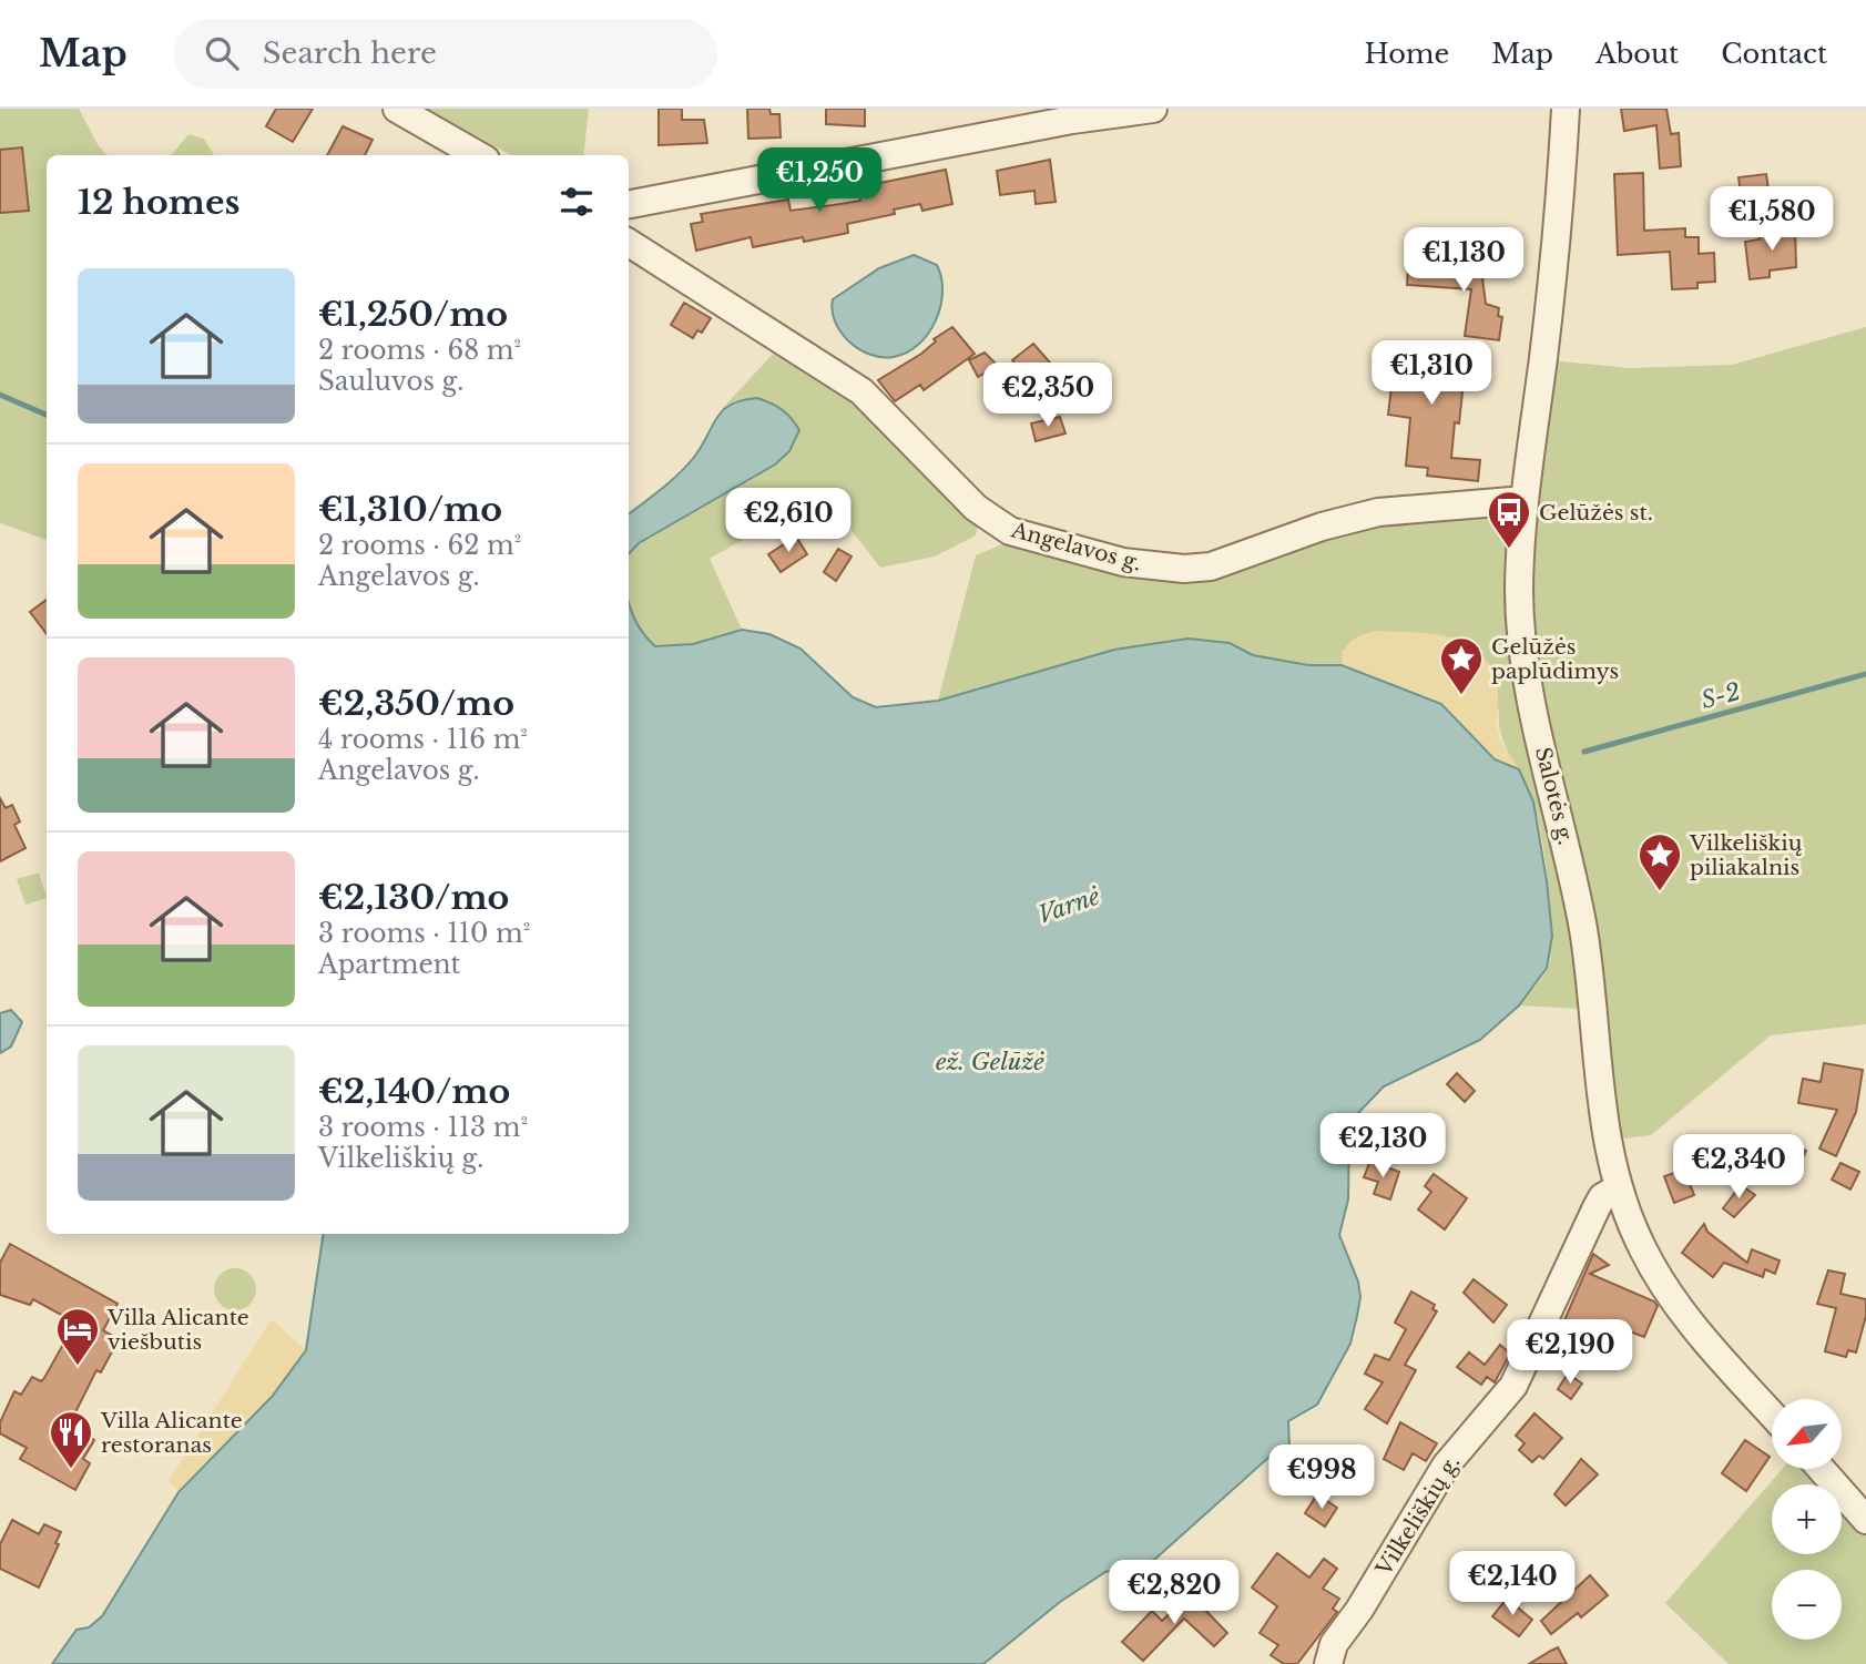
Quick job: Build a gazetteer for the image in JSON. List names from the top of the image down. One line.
{"streets":{"street":["Angelavos g.","Salotės g.","Vilkeliškių g."]},"crossings":[["Angelavos g.","Salotės g."],["Salotės g.","Vilkeliškių g."]],"water":["S-2","Varnė","ež. Gelūžė"],"places":{"bus stop":["Gelūžės st."],"place":["Gelūžės paplūdimys","Vilkeliškių piliakalnis"],"hotel":["Villa Alicante viešbutis"],"restaurant":["Villa Alicante restoranas"]},"north":"bottom left","page":{"header":"Map","search":"Search here","nav":["Home","Map","About","Contact"],"price":["€1,250","€1,580","€1,130","€1,310","€2,350","€2,610","€2,130","€2,340","€2,190","€998","€2,140","€2,820"],"heading":"12 homes","list":[{"name":"€1,250/mo","note":"2 rooms · 68 m² · Sauluvos g."},{"name":"€1,310/mo","note":"2 rooms · 62 m² · Angelavos g."},{"name":"€2,350/mo","note":"4 rooms · 116 m² · Angelavos g."},{"name":"€2,130/mo","note":"3 rooms · 110 m² · Apartment"},{"name":"€2,140/mo","note":"3 rooms · 113 m² · Vilkeliškių g."}],"map_buttons":["+","−"]}}
